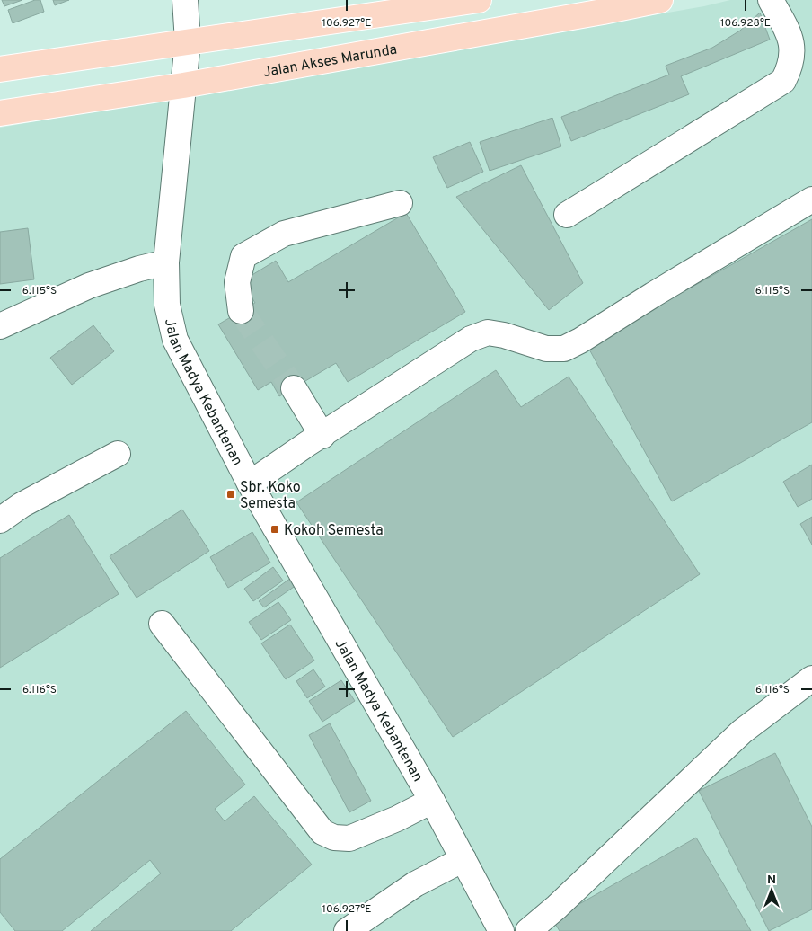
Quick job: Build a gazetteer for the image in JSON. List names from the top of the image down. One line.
{"streets":{"main road":["Jalan Akses Marunda"],"street":["Jalan Madya Kebantenan"]},"crossings":[["Jalan Akses Marunda","Jalan Madya Kebantenan"]],"places":{"transit":["Sbr. Koko Semesta","Kokoh Semesta"]},"north":"top","coordinates":["106.927°E","106.928°E","6.115°S","6.116°S"]}
